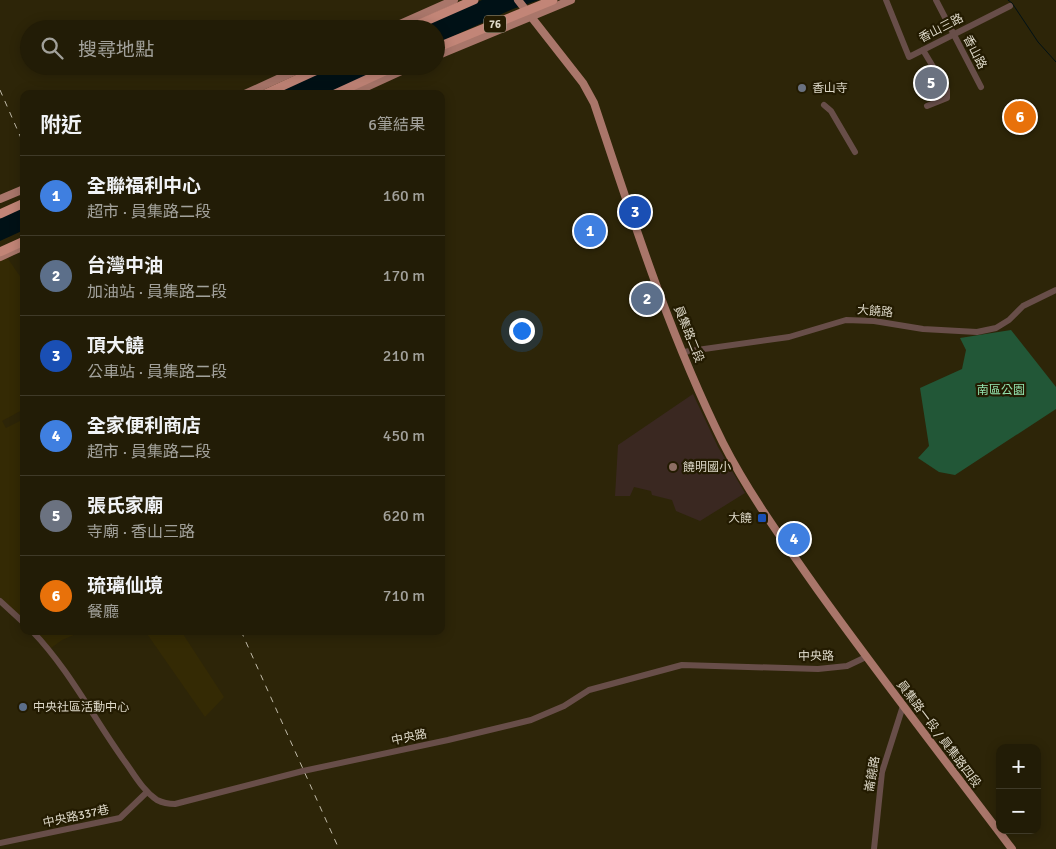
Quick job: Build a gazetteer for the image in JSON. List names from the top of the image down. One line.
{"streets":{"highway":["76"],"main road":["員集路二段","員集路一段 / 員集路四段"],"street":["香山三路","香山路","大饒路","中央路","崙饒路","中央路337巷"]},"crossings":[["香山三路","香山路"],["大饒路","員集路二段"],["員集路二段","中央路"],["員集路二段","員集路一段 / 員集路四段"],["中央路","員集路一段 / 員集路四段"],["中央路","中央路337巷"],["員集路一段 / 員集路四段","崙饒路"]],"parks":["南區公園"],"places":{"other":["香山寺","饒明國小","中央社區活動中心"],"transit":["大饒"]},"page":{"search":"搜尋地點","pins":["5","6","3","1","2","4"],"heading":["附近","6筆結果"],"list":[{"mark":"1","name":"全聯福利中心","note":"超市 · 員集路二段","value":"160 m"},{"mark":"2","name":"台灣中油","note":"加油站 · 員集路二段","value":"170 m"},{"mark":"3","name":"頂大饒","note":"公車站 · 員集路二段","value":"210 m"},{"mark":"4","name":"全家便利商店","note":"超市 · 員集路二段","value":"450 m"},{"mark":"5","name":"張氏家廟","note":"寺廟 · 香山三路","value":"620 m"},{"mark":"6","name":"琉璃仙境","note":"餐廳","value":"710 m"}],"map_buttons":["+","−"]}}
